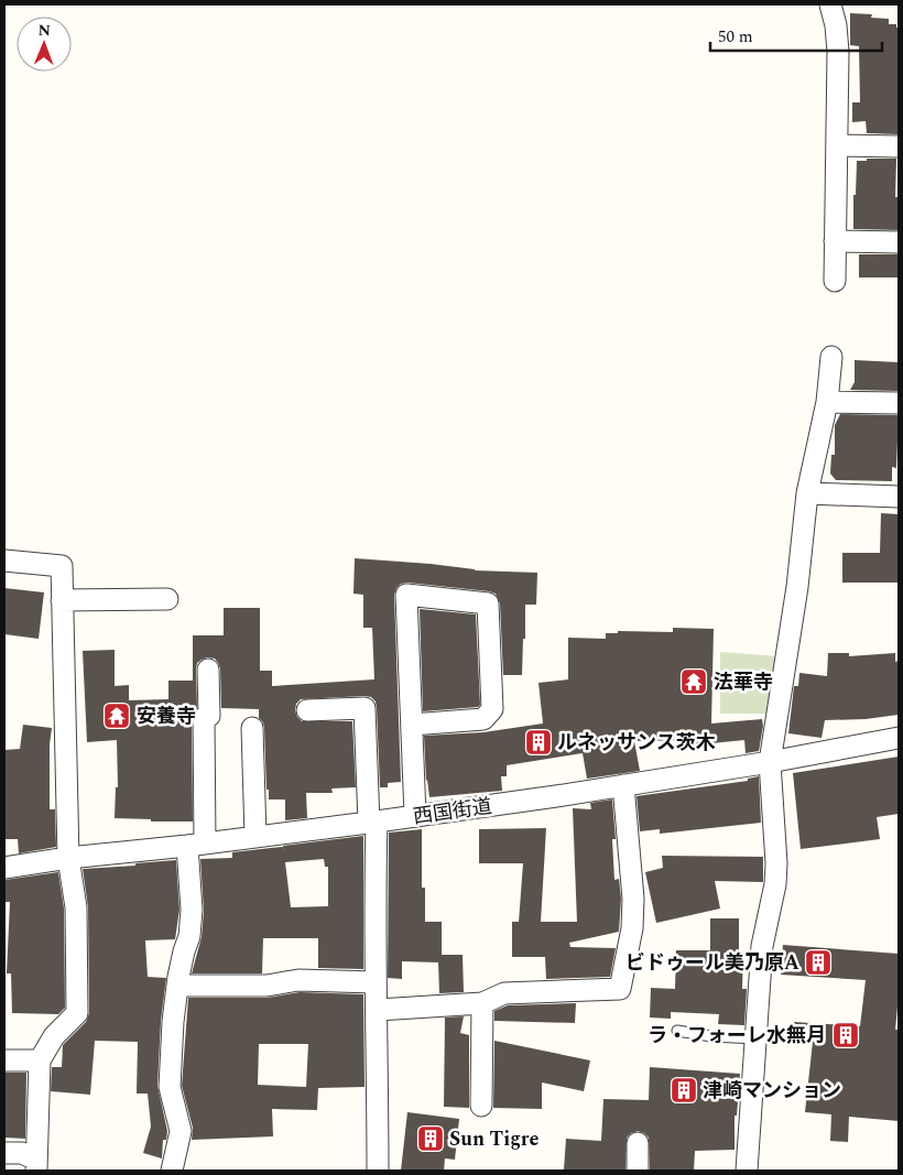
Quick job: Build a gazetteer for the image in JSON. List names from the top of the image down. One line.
{"streets":{"street":["西国街道"]},"places":{"temple":["法華寺","安養寺"],"building":["ルネッサンス茨木","ビドゥール美乃原A","ラ・フォーレ水無月","津崎マンション","Sun Tigre"]},"scale_bar":"50 m","north":"top"}
